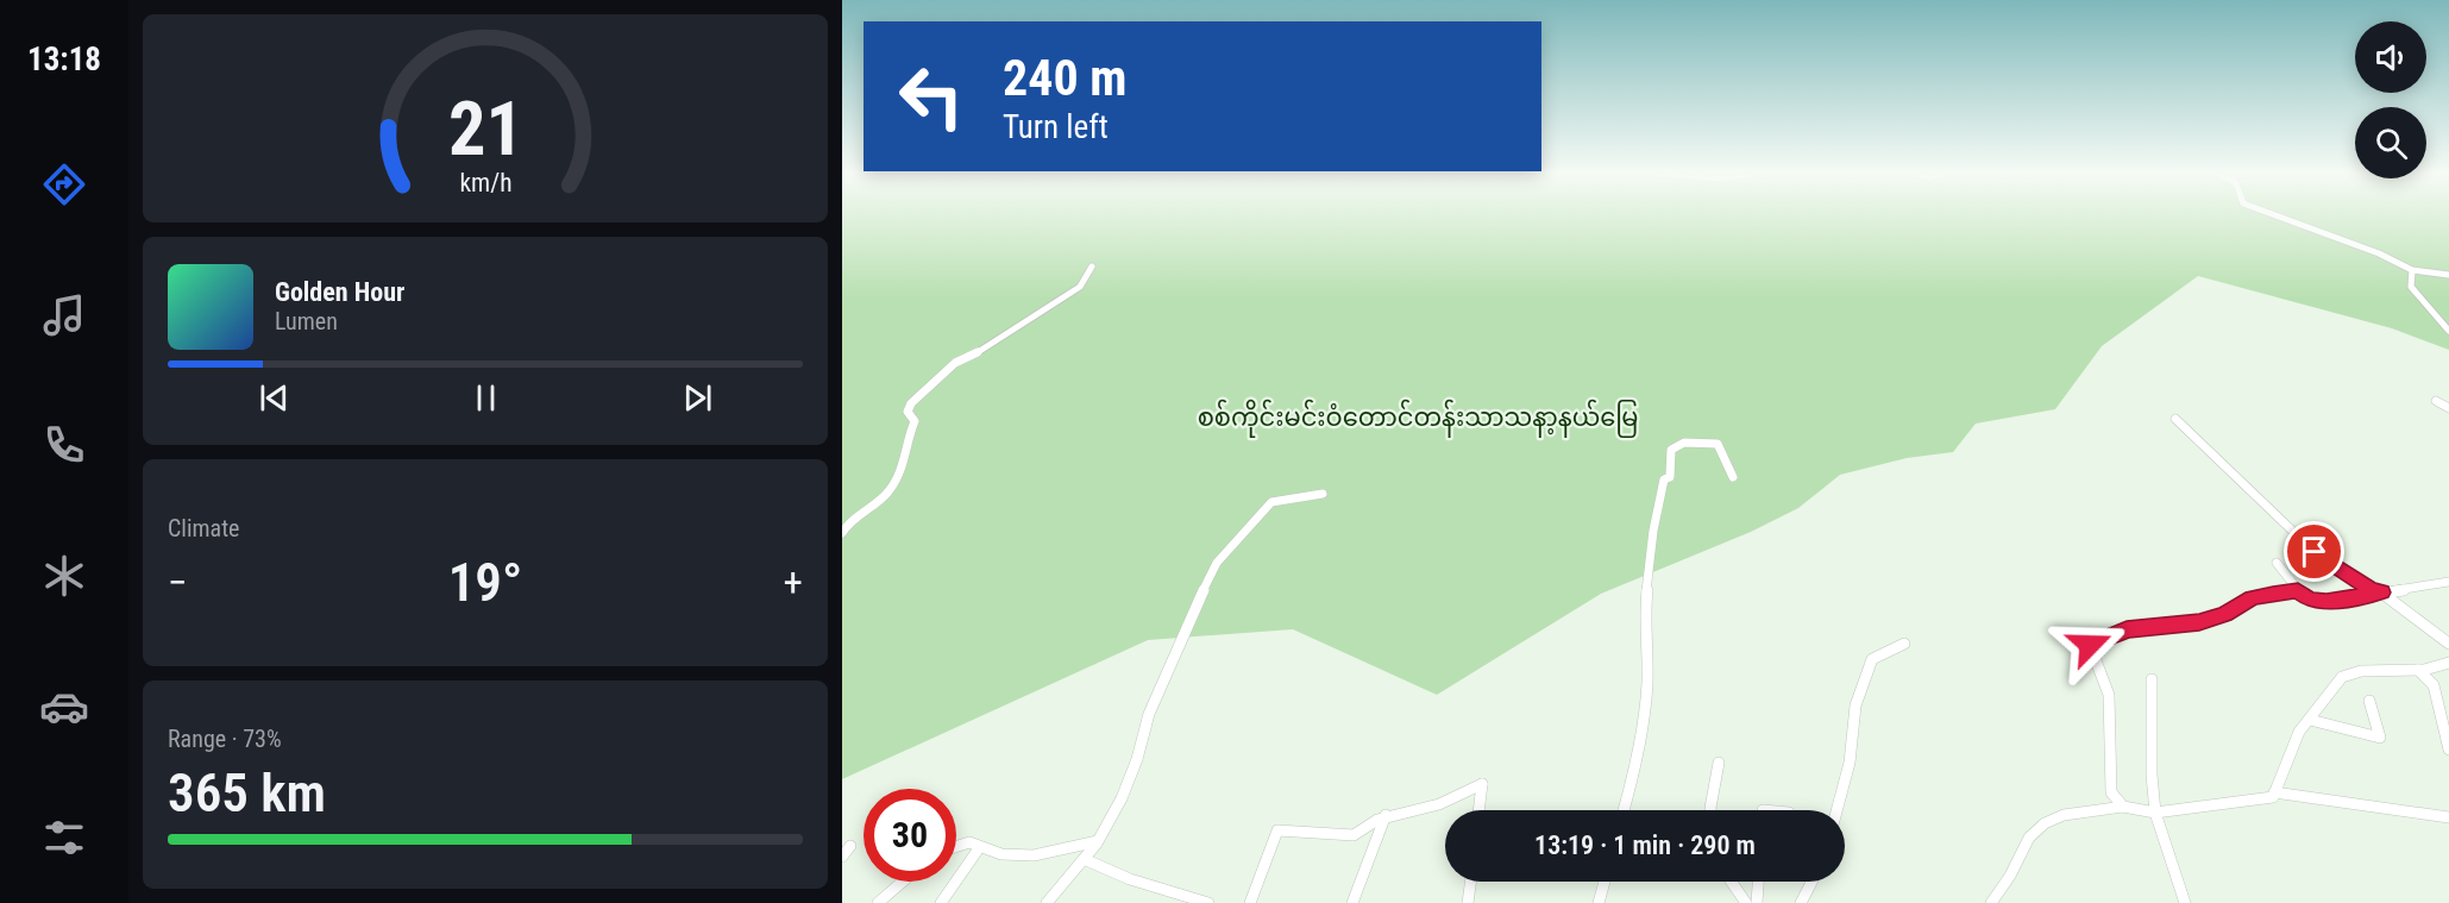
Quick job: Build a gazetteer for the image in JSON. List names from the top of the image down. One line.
{"parks":["စစ်ကိုင်းမင်းဝံတောင်တန်းသာသနာ့နယ်မြေ"],"page":{"tabs":"13:18","turn":["240 m","Turn left"],"song":["Golden Hour","Lumen"],"tile":["Climate",["Range · 73%","365 km"]],"heat":["−","19°","+"],"limit":"30","trip":"13:19 · 1 min · 290 m","gauge":["21","km/h"]}}
